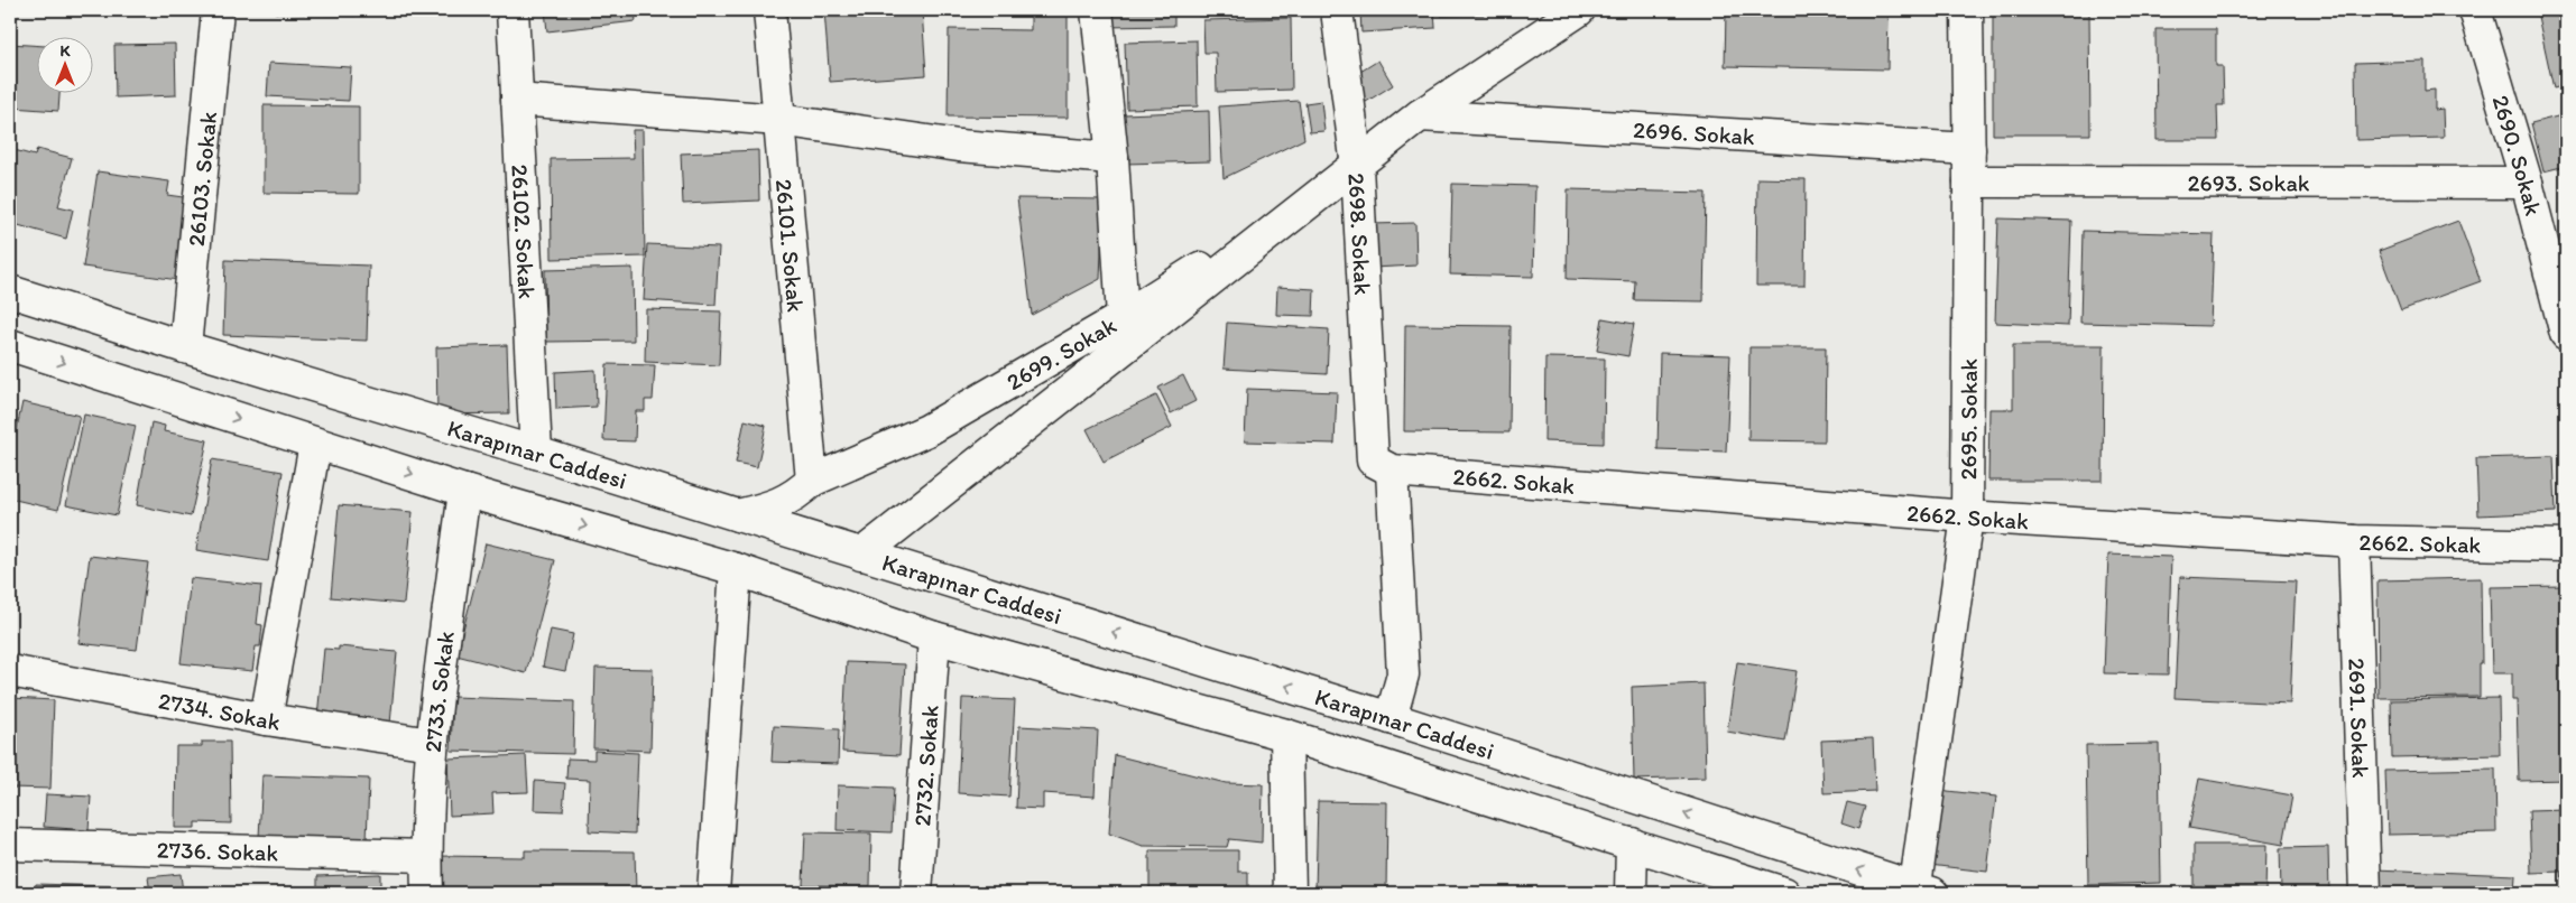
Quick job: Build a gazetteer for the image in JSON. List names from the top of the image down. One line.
{"streets":{"street":["2696. Sokak","2690. Sokak","26103. Sokak","2693. Sokak","26102. Sokak","2698. Sokak","26101. Sokak","2699. Sokak","2695. Sokak","Karapınar Caddesi","2662. Sokak","2733. Sokak","2734. Sokak","2691. Sokak","2732. Sokak","2736. Sokak"]},"crossings":[["2696. Sokak","2695. Sokak"],["2690. Sokak","2693. Sokak"],["26103. Sokak","Karapınar Caddesi"],["2693. Sokak","2695. Sokak"],["26102. Sokak","Karapınar Caddesi"],["2698. Sokak","Karapınar Caddesi"],["2698. Sokak","2662. Sokak"],["26101. Sokak","2699. Sokak"],["2699. Sokak","Karapınar Caddesi"],["2695. Sokak","Karapınar Caddesi"],["2695. Sokak","2662. Sokak"],["Karapınar Caddesi","2733. Sokak"],["Karapınar Caddesi","2732. Sokak"],["2662. Sokak","2691. Sokak"],["2733. Sokak","2734. Sokak"],["2733. Sokak","2736. Sokak"]],"north":"top"}
